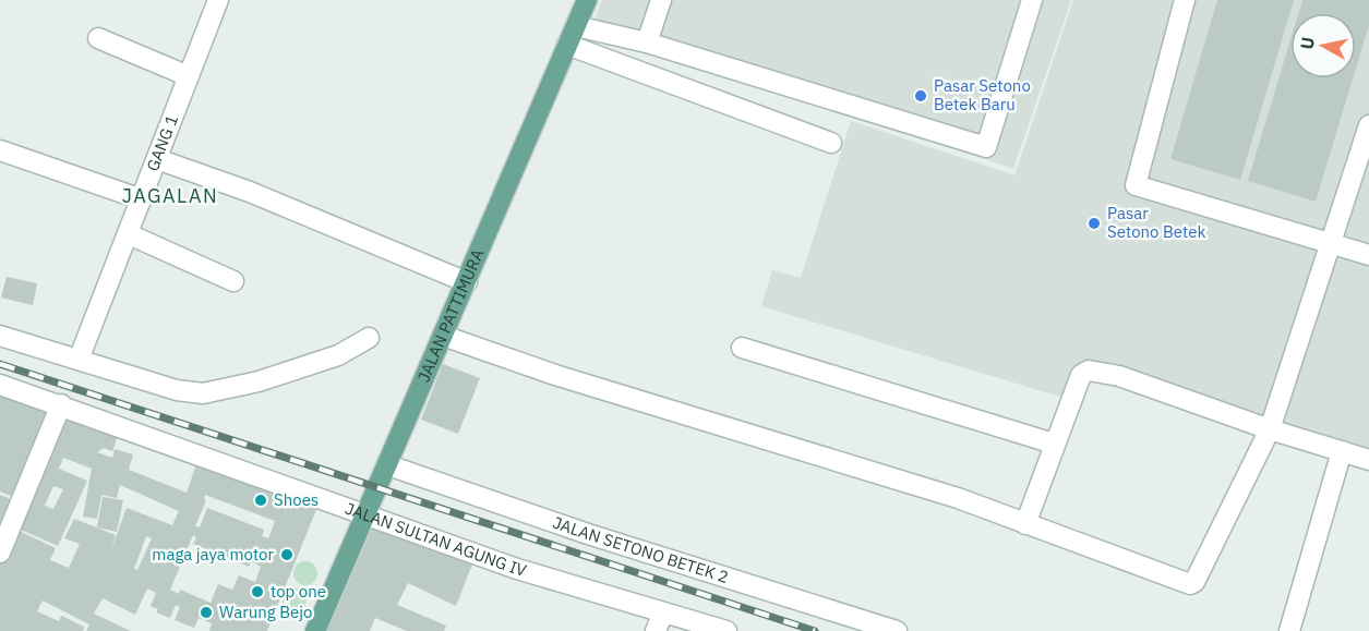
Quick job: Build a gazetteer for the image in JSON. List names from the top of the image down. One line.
{"streets":{"main road":["JALAN PATTIMURA"],"street":["GANG 1","JALAN SULTAN AGUNG IV","JALAN SETONO BETEK 2"]},"crossings":[["JALAN PATTIMURA","JALAN SULTAN AGUNG IV"],["JALAN PATTIMURA","JALAN SETONO BETEK 2"]],"districts":["JAGALAN"],"places":["Pasar Setono Betek Baru","Pasar Setono Betek","Shoes","maga jaya motor","top one","Warung Bejo"],"north":"left"}
